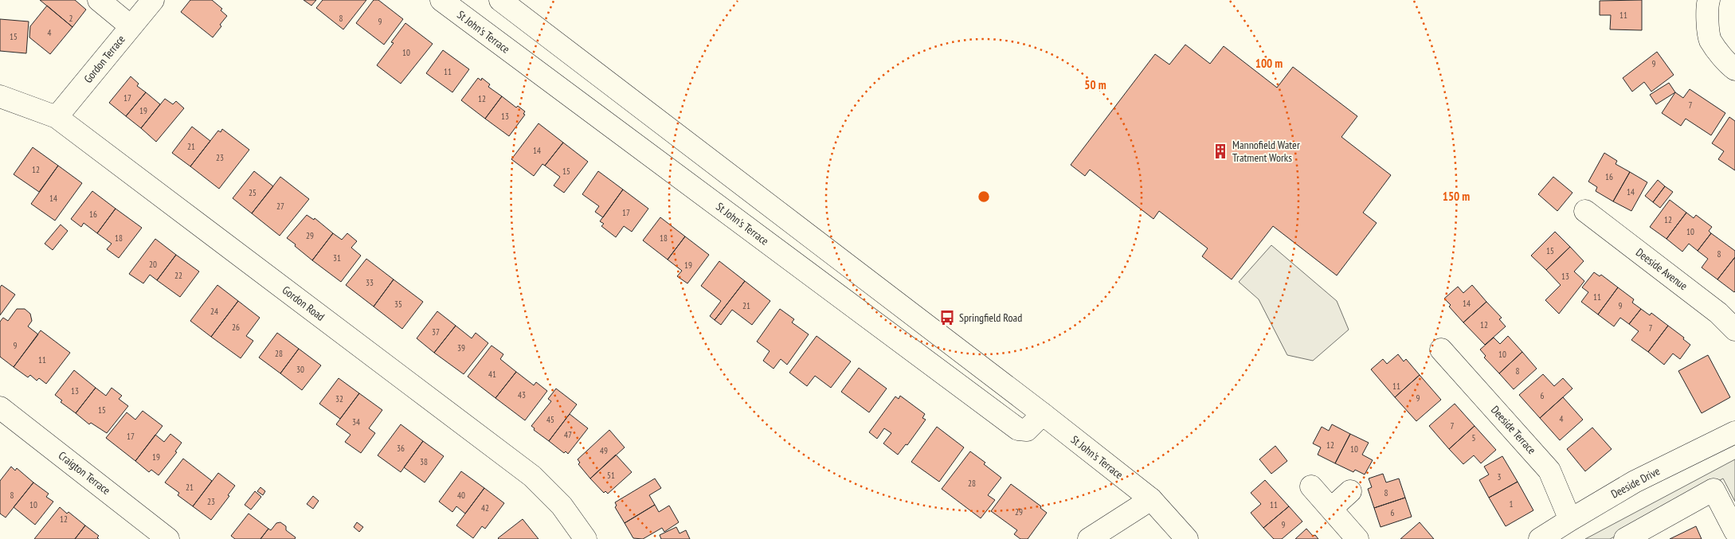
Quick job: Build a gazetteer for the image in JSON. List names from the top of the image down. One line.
{"streets":{"street":["St John's Terrace","Gordon Terrace","Deeside Avenue","Gordon Road","Deeside Terrace","Craigton Terrace","Deeside Drive"]},"crossings":[["Gordon Terrace","Gordon Road"],["Deeside Terrace","Deeside Drive"]],"places":{"building":["Mannofield Water Tratment Works"],"bus stop":["Springfield Road"]},"house_numbers":["11","2","8","9","4","15","10","9","11","17","12","7","19","13","21","14","23","12","15","16","14","25","14","27","17","16","12","10","29","18","18","15","8","31","20","19","22","13","33","11","14","35","21","9","24","12","26","7","37","9","39","28","10","11","30","8","41","11","13","43","6","9","32","15","4","45","34","7","47","17","5","12","36","10","49","19","38","51","3","28","21","8","8","40","23","1","10","11","42","29","6","12","9"],"rings":["100 m","50 m","150 m"]}
